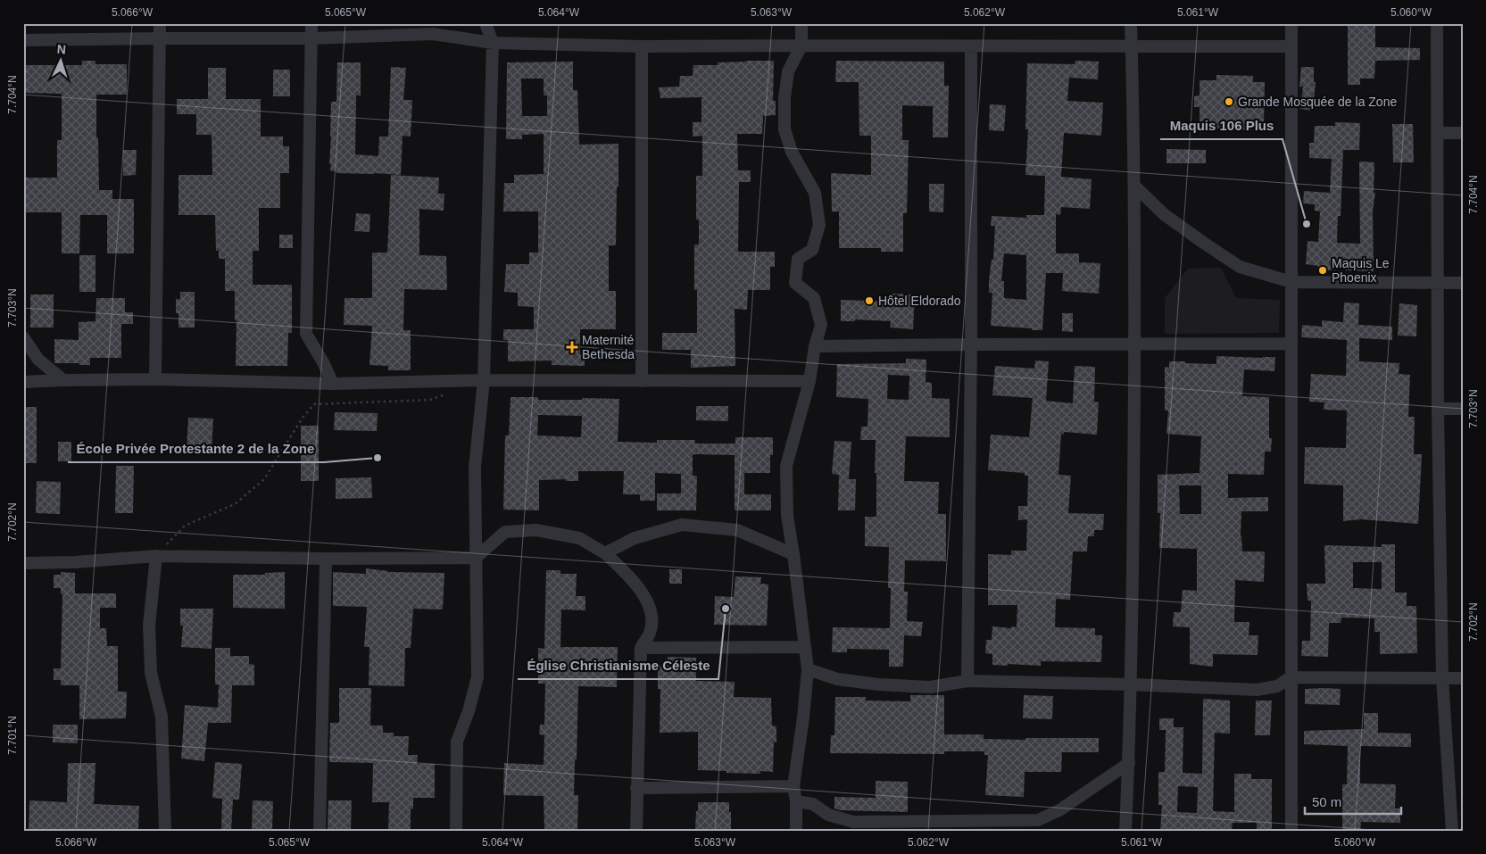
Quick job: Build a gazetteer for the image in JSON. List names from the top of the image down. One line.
{"places":{"other":["Grande Mosquée de la Zone","Maquis 106 Plus","Maquis Le Phoenix","Hôtel Eldorado","École Privée Protestante 2 de la Zone","Église Christianisme Céleste"],"health":["Maternité Bethesda"]},"scale_bar":"50 m","north":"top","coordinates":["5.066°W","5.065°W","5.064°W","5.063°W","5.062°W","5.061°W","5.060°W","7.704°N","7.703°N","7.702°N","7.701°N"]}
